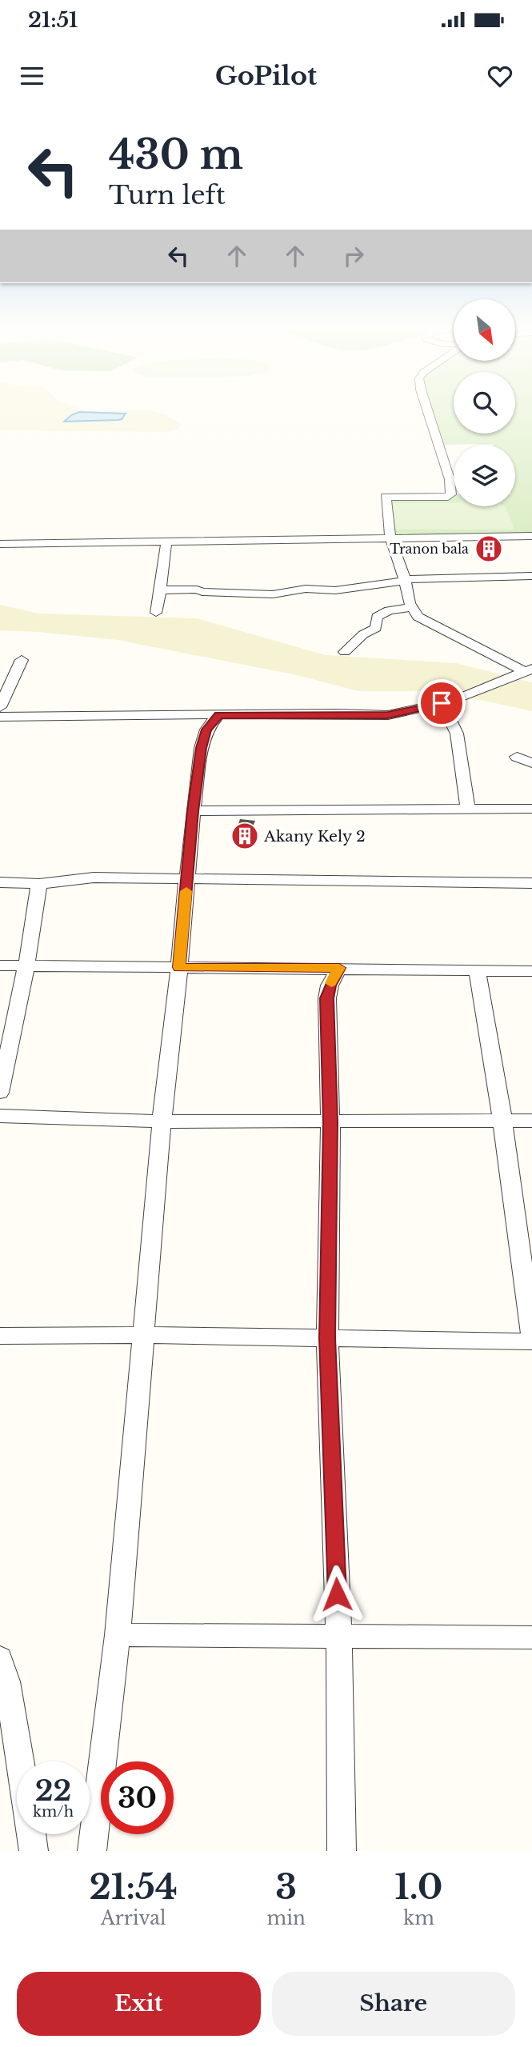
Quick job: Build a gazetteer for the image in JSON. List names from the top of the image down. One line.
{"places":{"building":["Tranon bala","Akany Kely 2"]},"north":"bottom right","page":{"status":"21:51","header":"GoPilot","turn":["430 m","Turn left"],"speed":"22 km/h","limit":"30","eta":["21:54","Arrival","3","min","1.0","km"],"buttons":["Exit","Share"]}}
